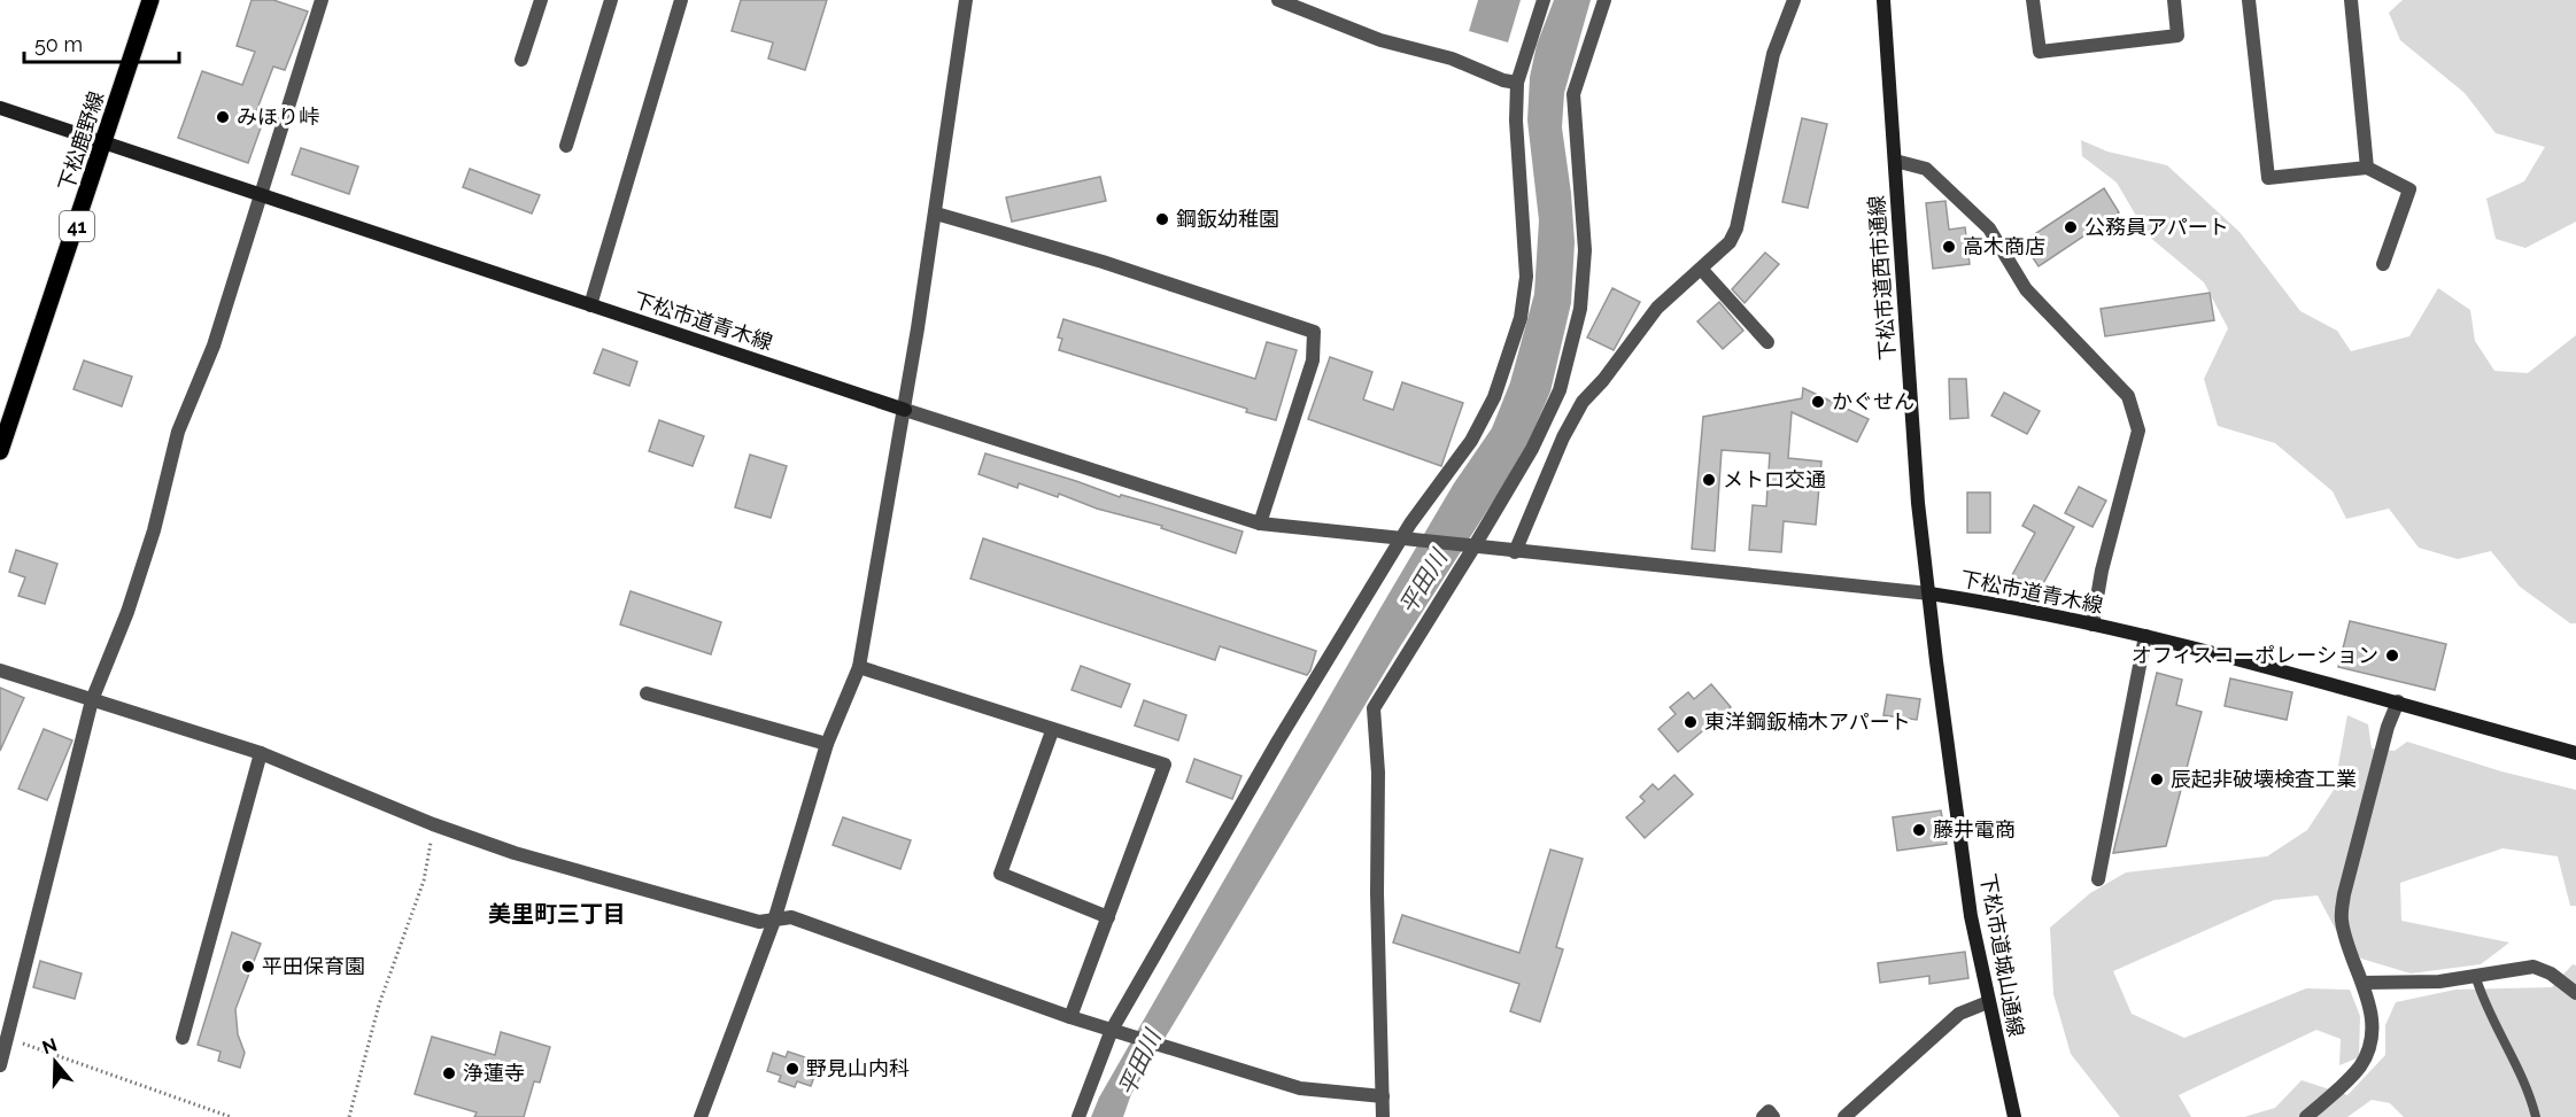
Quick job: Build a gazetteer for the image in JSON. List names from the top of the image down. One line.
{"streets":{"main road":["下松鹿野線","41"],"street":["下松市道西市通線","下松市道青木線","下松市道城山通線"]},"crossings":[["下松鹿野線","下松市道青木線"],["下松市道西市通線","下松市道青木線"],["下松市道西市通線","下松市道城山通線"],["下松市道青木線","下松市道城山通線"]],"districts":["美里町三丁目"],"water":["平田川"],"places":["みほり峠","鋼鈑幼稚園","公務員アパート","高木商店","かぐせん","メトロ交通","オフィスコーポレーション","東洋鋼鈑楠木アパート","辰起非破壊検査工業","藤井電商","平田保育園","野見山内科","浄蓮寺"],"scale_bar":"50 m","north":"top"}
